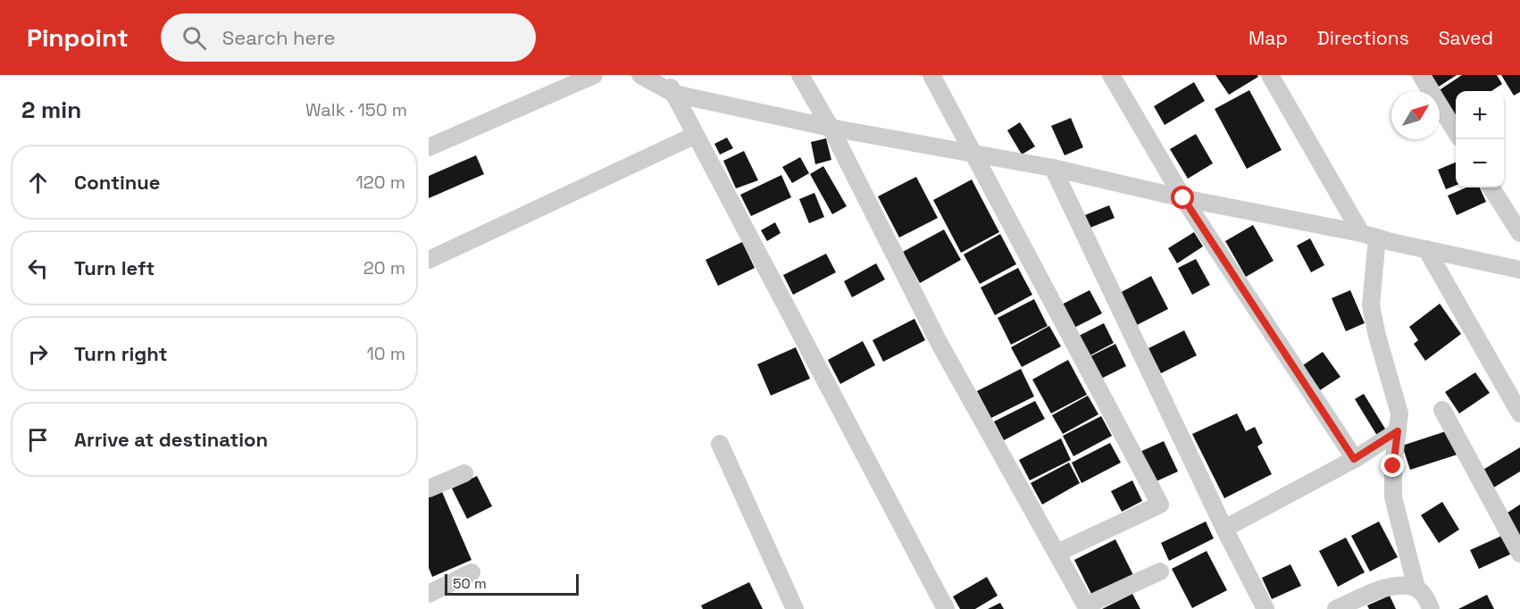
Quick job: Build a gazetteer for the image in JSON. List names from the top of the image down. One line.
{"scale_bar":"50 m","north":"top right","page":{"header":"Pinpoint","search":"Search here","nav":["Map","Directions","Saved"],"heading":["2 min","Walk · 150 m"],"map_buttons":["+","−"],"list":[["Continue","120 m"],["Turn left","20 m"],["Turn right","10 m"],"Arrive at destination"],"scale":"50 m"}}
